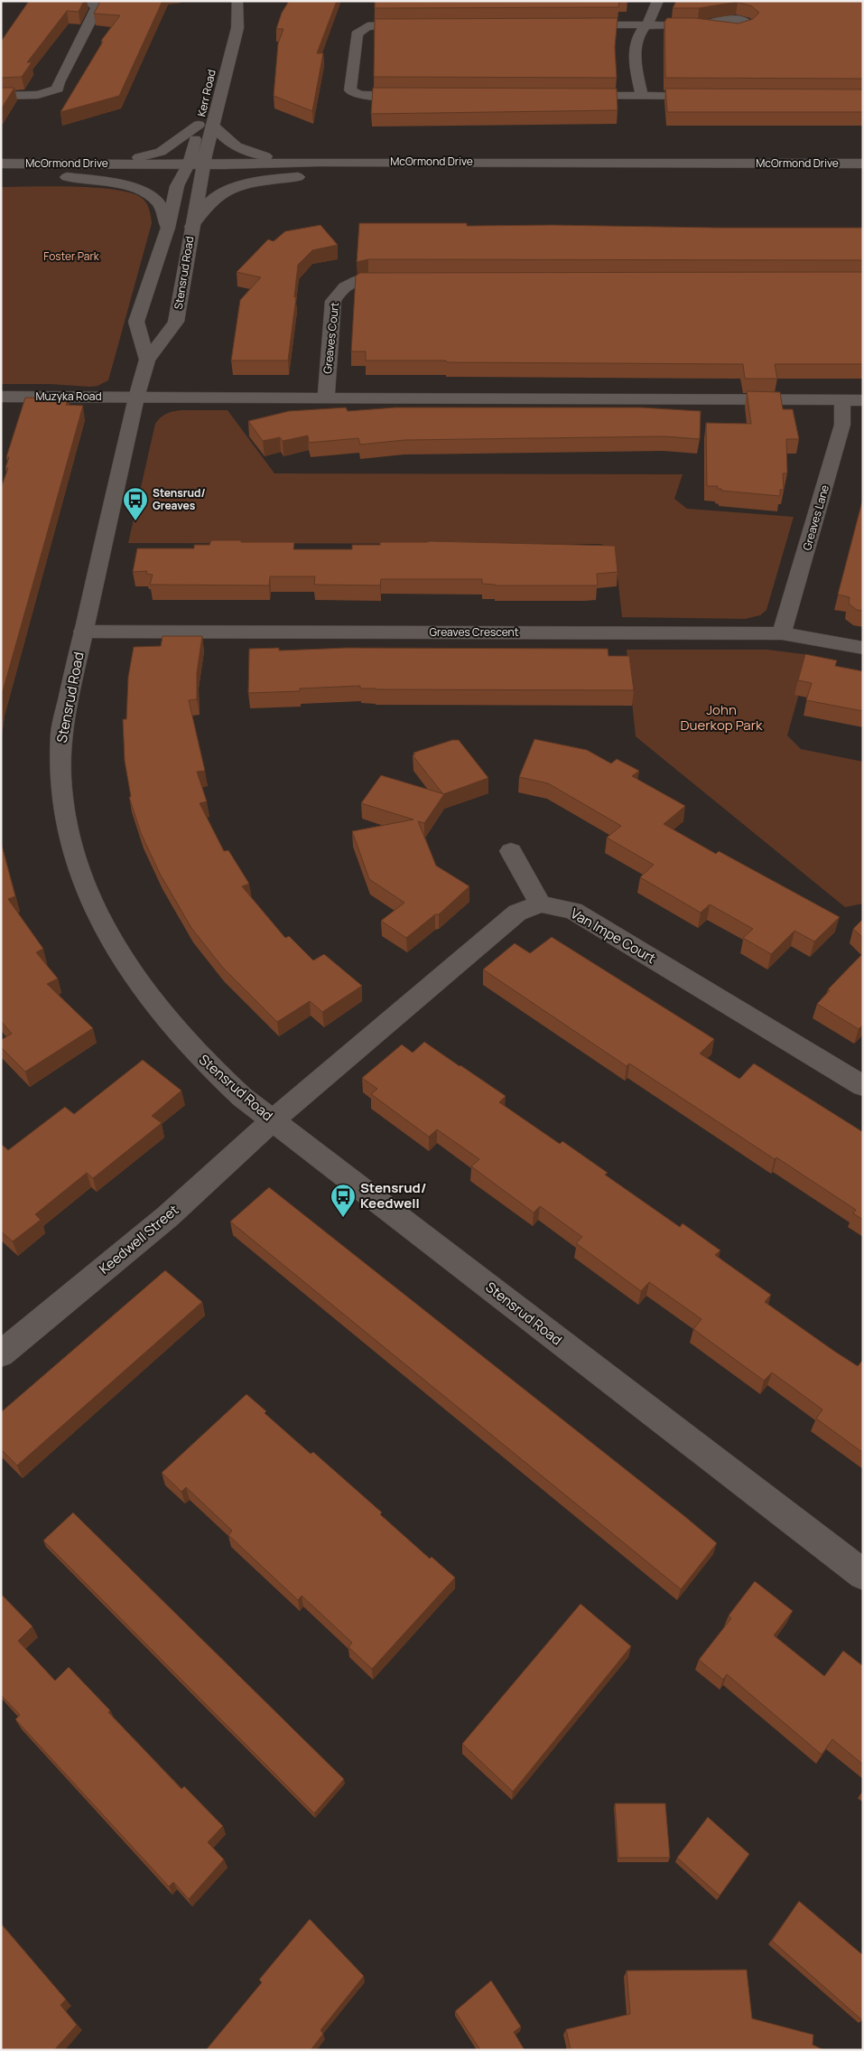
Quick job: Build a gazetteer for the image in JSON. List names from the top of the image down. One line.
{"streets":{"street":["Kerr Road","McOrmond Drive","Stensrud Road","Greaves Court","Muzyka Road","Greaves Lane","Greaves Crescent","Van Impe Court","Keedwell Street"]},"crossings":[["Kerr Road","McOrmond Drive"],["Kerr Road","Stensrud Road"],["McOrmond Drive","Stensrud Road"],["Stensrud Road","Muzyka Road"],["Stensrud Road","Greaves Crescent"],["Stensrud Road","Keedwell Street"],["Greaves Court","Muzyka Road"],["Greaves Lane","Greaves Crescent"]],"parks":["Foster Park","John Duerkop Park"],"places":{"bus stop":["Stensrud/ Greaves","Stensrud/ Keedwell"]}}
